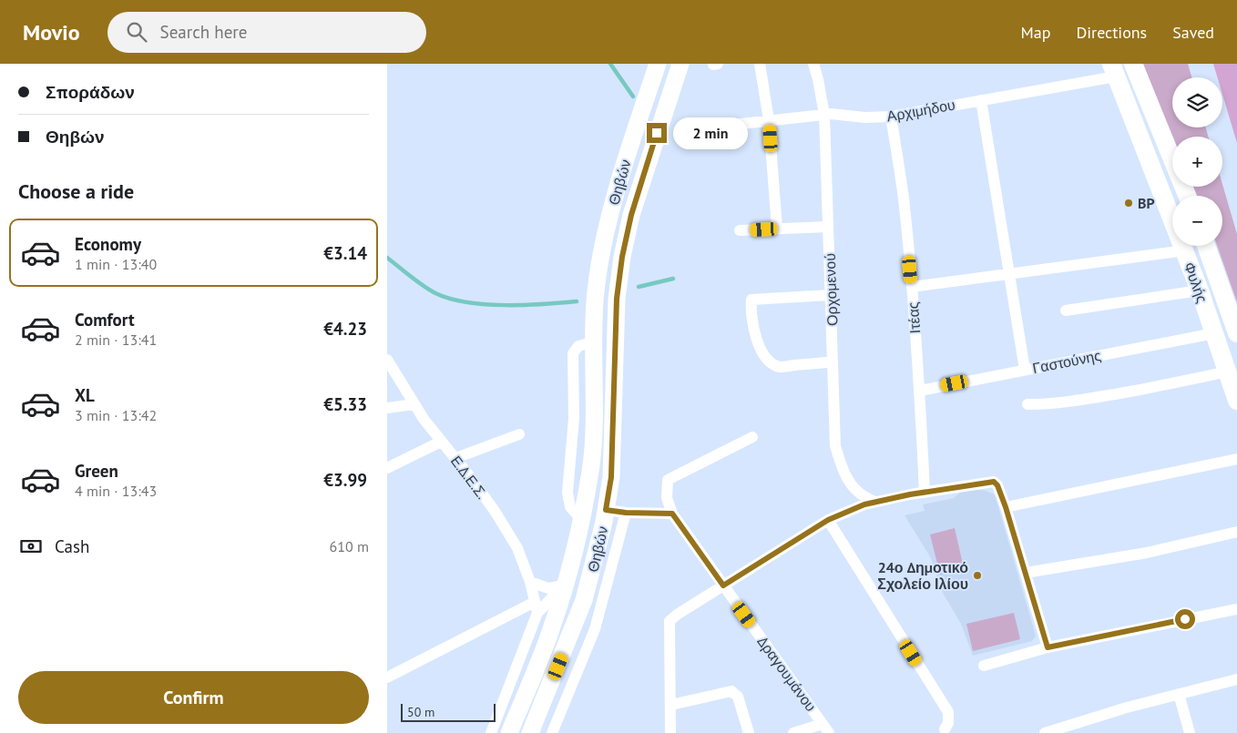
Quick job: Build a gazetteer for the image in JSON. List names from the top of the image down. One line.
{"streets":{"main road":["Θηβών","Φυλής"],"street":["Αρχιμήδου","Ορχομενού","Ιτέας","Γαστούνης","Ε.Δ.Ε.Σ.","Δραγουμάνου"]},"crossings":[["Αρχιμήδου","Φυλής"],["Αρχιμήδου","Ορχομενού"],["Αρχιμήδου","Ιτέας"],["Φυλής","Γαστούνης"],["Ιτέας","Γαστούνης"]],"places":["BP","24ο Δημοτικό Σχολείο Ιλίου"],"scale_bar":"50 m","page":{"header":"Movio","search":"Search here","nav":["Map","Directions","Saved"],"banner":["Σποράδων","Θηβών"],"map_buttons":["+","−"],"bubble":"2 min","heading":"Choose a ride","list":[{"name":"Economy","note":"1 min · 13:40","value":"€3.14"},{"name":"Comfort","note":"2 min · 13:41","value":"€4.23"},{"name":"XL","note":"3 min · 13:42","value":"€5.33"},{"name":"Green","note":"4 min · 13:43","value":"€3.99"}],"pay":["Cash","610 m"],"buttons":"Confirm","scale":"50 m"}}
